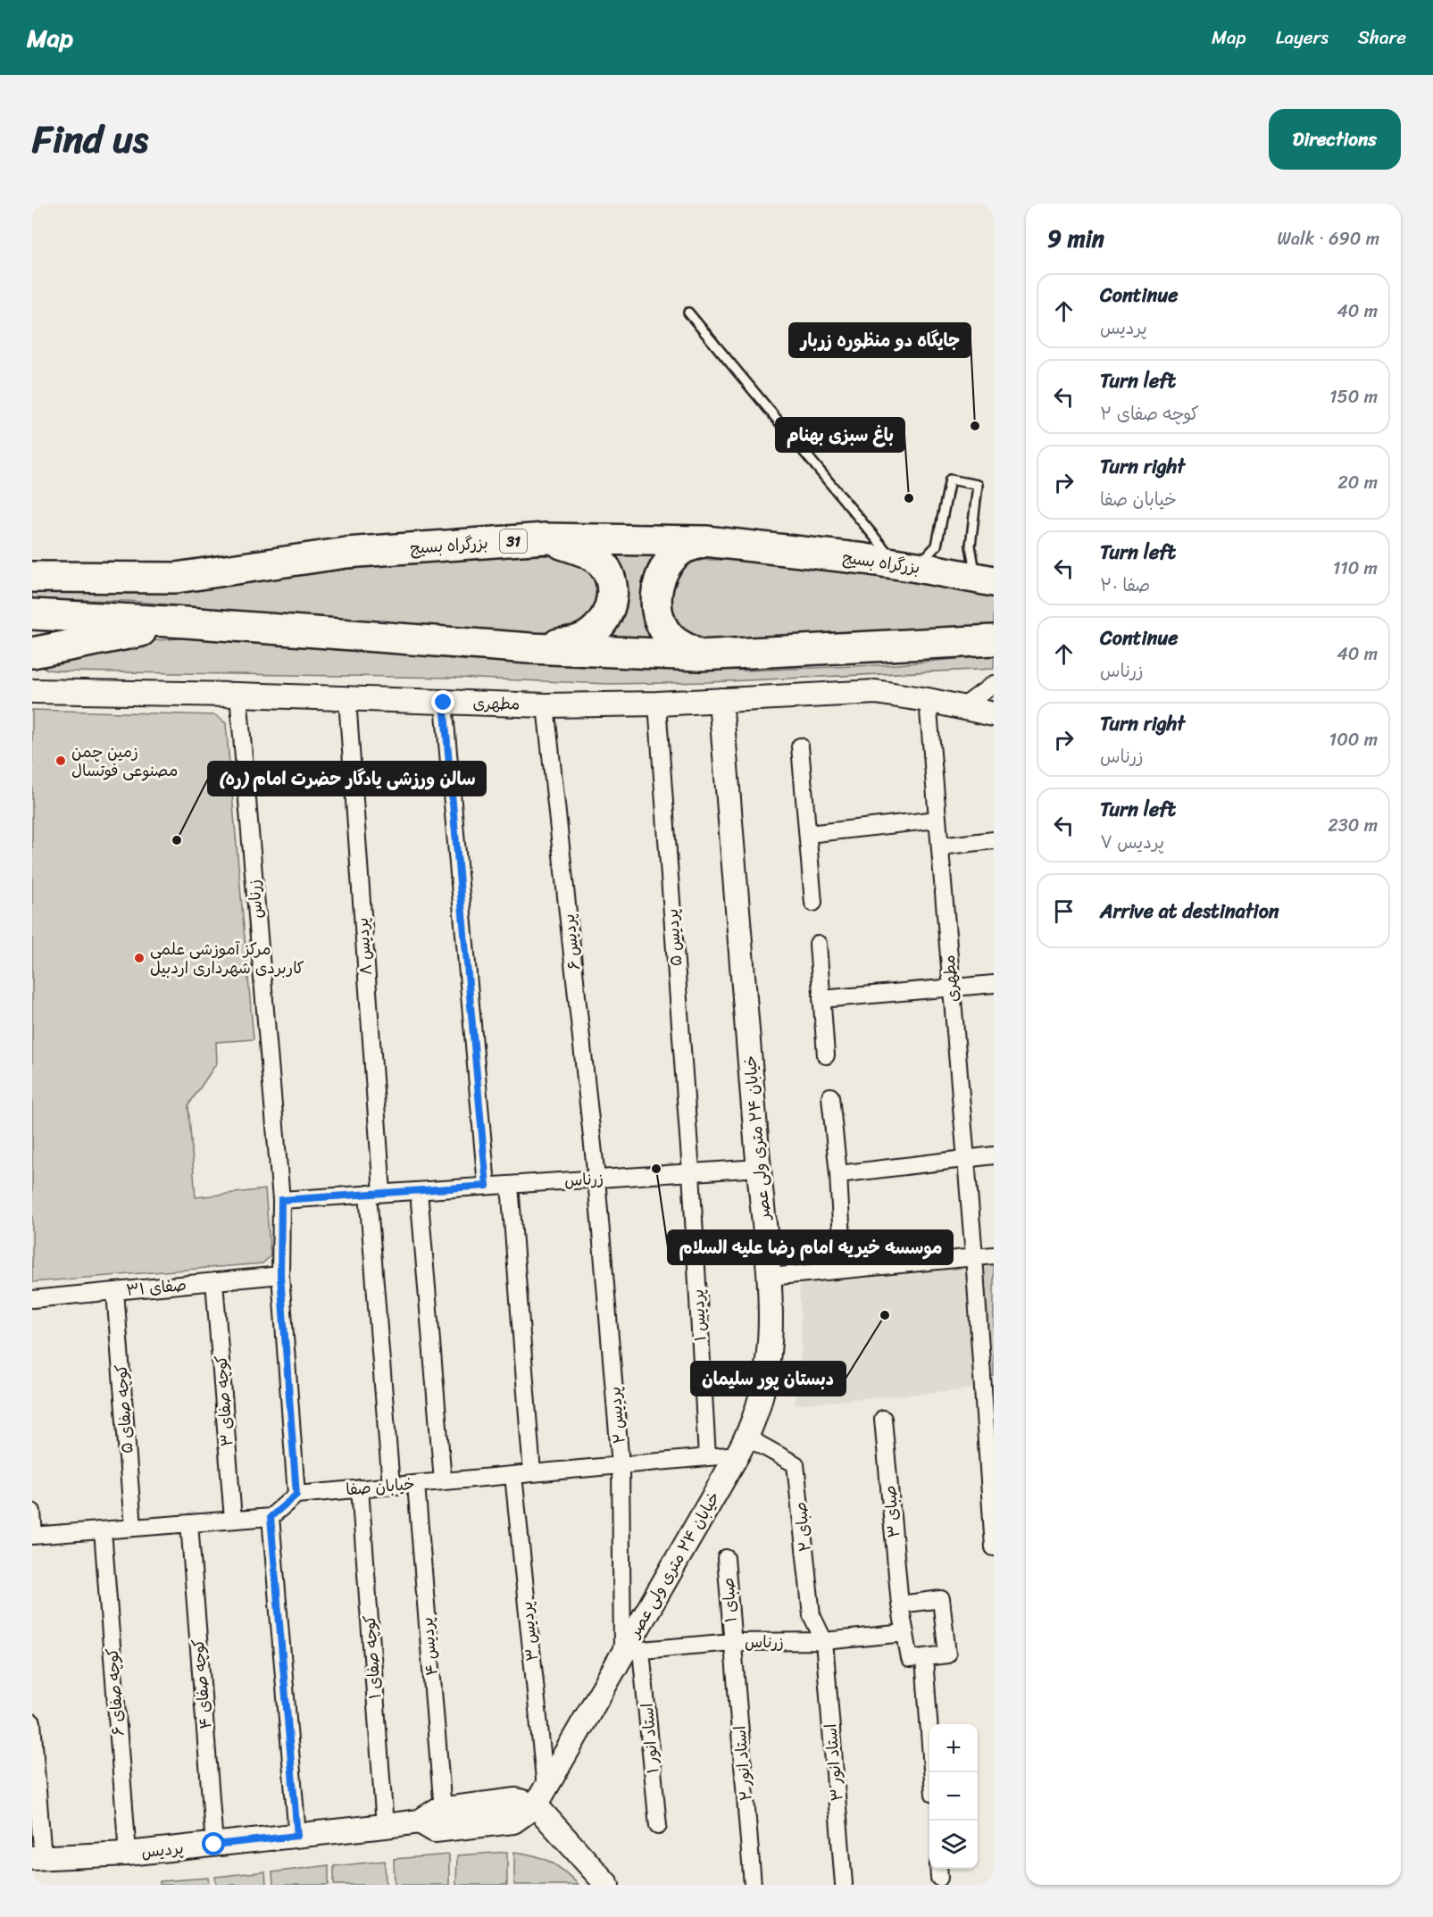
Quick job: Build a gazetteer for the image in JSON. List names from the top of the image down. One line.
{"streets":{"highway":["31","بزرگراه بسیج"],"street":["مطهری","زرناس","پردیس ۵","پردیس ۶","پردیس ۸","خیابان ۲۴ متری ولی عصر","صفای ۳۱","پردیس ۱","کوچه صفای ۳","کوچه صفای ۵","پردیس ۲","خیابان صفا","صبای ۳","صبای ۲","صبای ۱","پردیس ۳","پردیس ۴","کوچه صفای ۱","کوچه صفای ۴","کوچه صفای ۶","استاد انور ۱","استاد انور ۳","استاد انور ۲","پردیس"]},"crossings":[["مطهری","زرناس"],["مطهری","پردیس ۵"],["مطهری","پردیس ۶"],["مطهری","پردیس ۸"],["مطهری","خیابان ۲۴ متری ولی عصر"],["زرناس","پردیس ۵"],["زرناس","پردیس ۶"],["زرناس","پردیس ۸"],["زرناس","خیابان ۲۴ متری ولی عصر"],["زرناس","صفای ۳۱"],["زرناس","پردیس ۱"],["زرناس","پردیس ۲"],["زرناس","خیابان صفا"],["زرناس","صبای ۲"],["زرناس","صبای ۱"],["زرناس","استاد انور ۱"],["زرناس","استاد انور ۳"],["زرناس","استاد انور ۲"],["پردیس ۵","پردیس ۱"],["پردیس ۶","پردیس ۲"],["پردیس ۸","خیابان صفا"],["خیابان ۲۴ متری ولی عصر","پردیس ۲"],["خیابان ۲۴ متری ولی عصر","خیابان صفا"],["خیابان ۲۴ متری ولی عصر","صبای ۲"],["خیابان ۲۴ متری ولی عصر","پردیس ۳"],["خیابان ۲۴ متری ولی عصر","استاد انور ۱"],["خیابان ۲۴ متری ولی عصر","پردیس"],["صفای ۳۱","کوچه صفای ۳"],["صفای ۳۱","کوچه صفای ۵"],["پردیس ۱","خیابان صفا"],["پردیس ۲","خیابان صفا"],["پردیس ۲","استاد انور ۱"],["خیابان صفا","صبای ۲"],["خیابان صفا","پردیس ۳"],["خیابان صفا","پردیس ۴"],["خیابان صفا","کوچه صفای ۱"],["صبای ۲","استاد انور ۳"],["صبای ۱","استاد انور ۲"],["پردیس ۳","پردیس"],["پردیس ۴","پردیس"],["کوچه صفای ۱","پردیس"],["کوچه صفای ۴","پردیس"],["کوچه صفای ۶","پردیس"]],"places":["جایگاه دو منظوره زربار","باغ سبزی بهنام","زمین چمن مصنوعی فوتسال","سالن ورزشی یادگار حضرت امام (ره)","مرکز آموزشی علمی کاربردی شهرداری اردبیل","موسسه خیریه امام رضا علیه السلام","دبستان پور سلیمان"],"page":{"header":"Map","nav":["Map","Layers","Share"],"title":"Find us","buttons":"Directions","heading":["9 min","Walk · 690 m"],"list":[["Continue","پردیس","40 m"],["Turn left","کوچه صفای ۲","150 m"],["Turn right","خیابان صفا","20 m"],["Turn left","صفا ۲۰","110 m"],["Continue","زرناس","40 m"],["Turn right","زرناس","100 m"],["Turn left","پردیس ۷","230 m"],"Arrive at destination"],"map_buttons":["+","−"]}}
